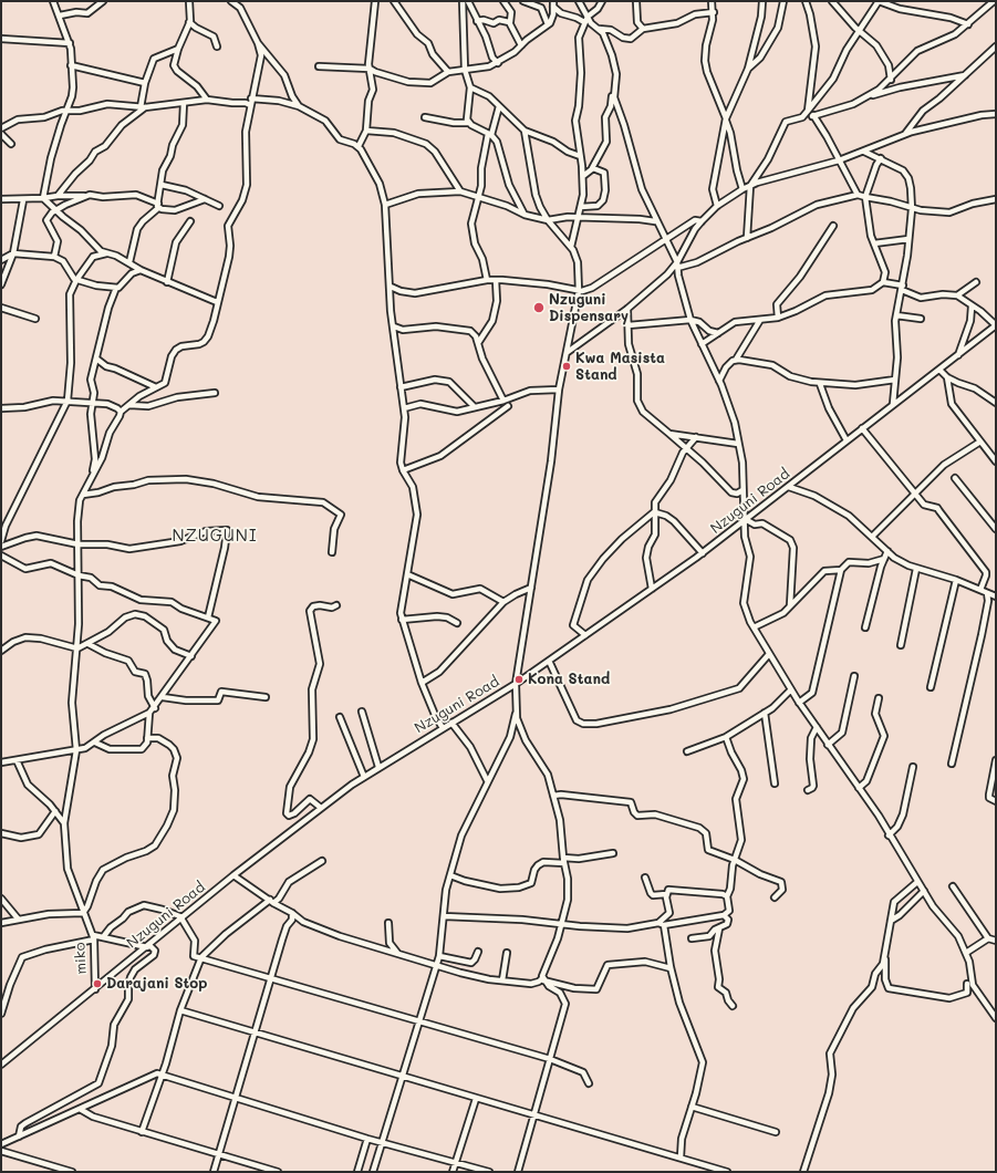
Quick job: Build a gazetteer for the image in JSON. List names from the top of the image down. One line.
{"streets":{"street":["Nzuguni Road","miko"]},"crossings":[["Nzuguni Road","miko"]],"districts":["NZUGUNI"],"places":["Nzuguni Dispensary","Kwa Masista Stand","Kona Stand","Darajani Stop"]}
